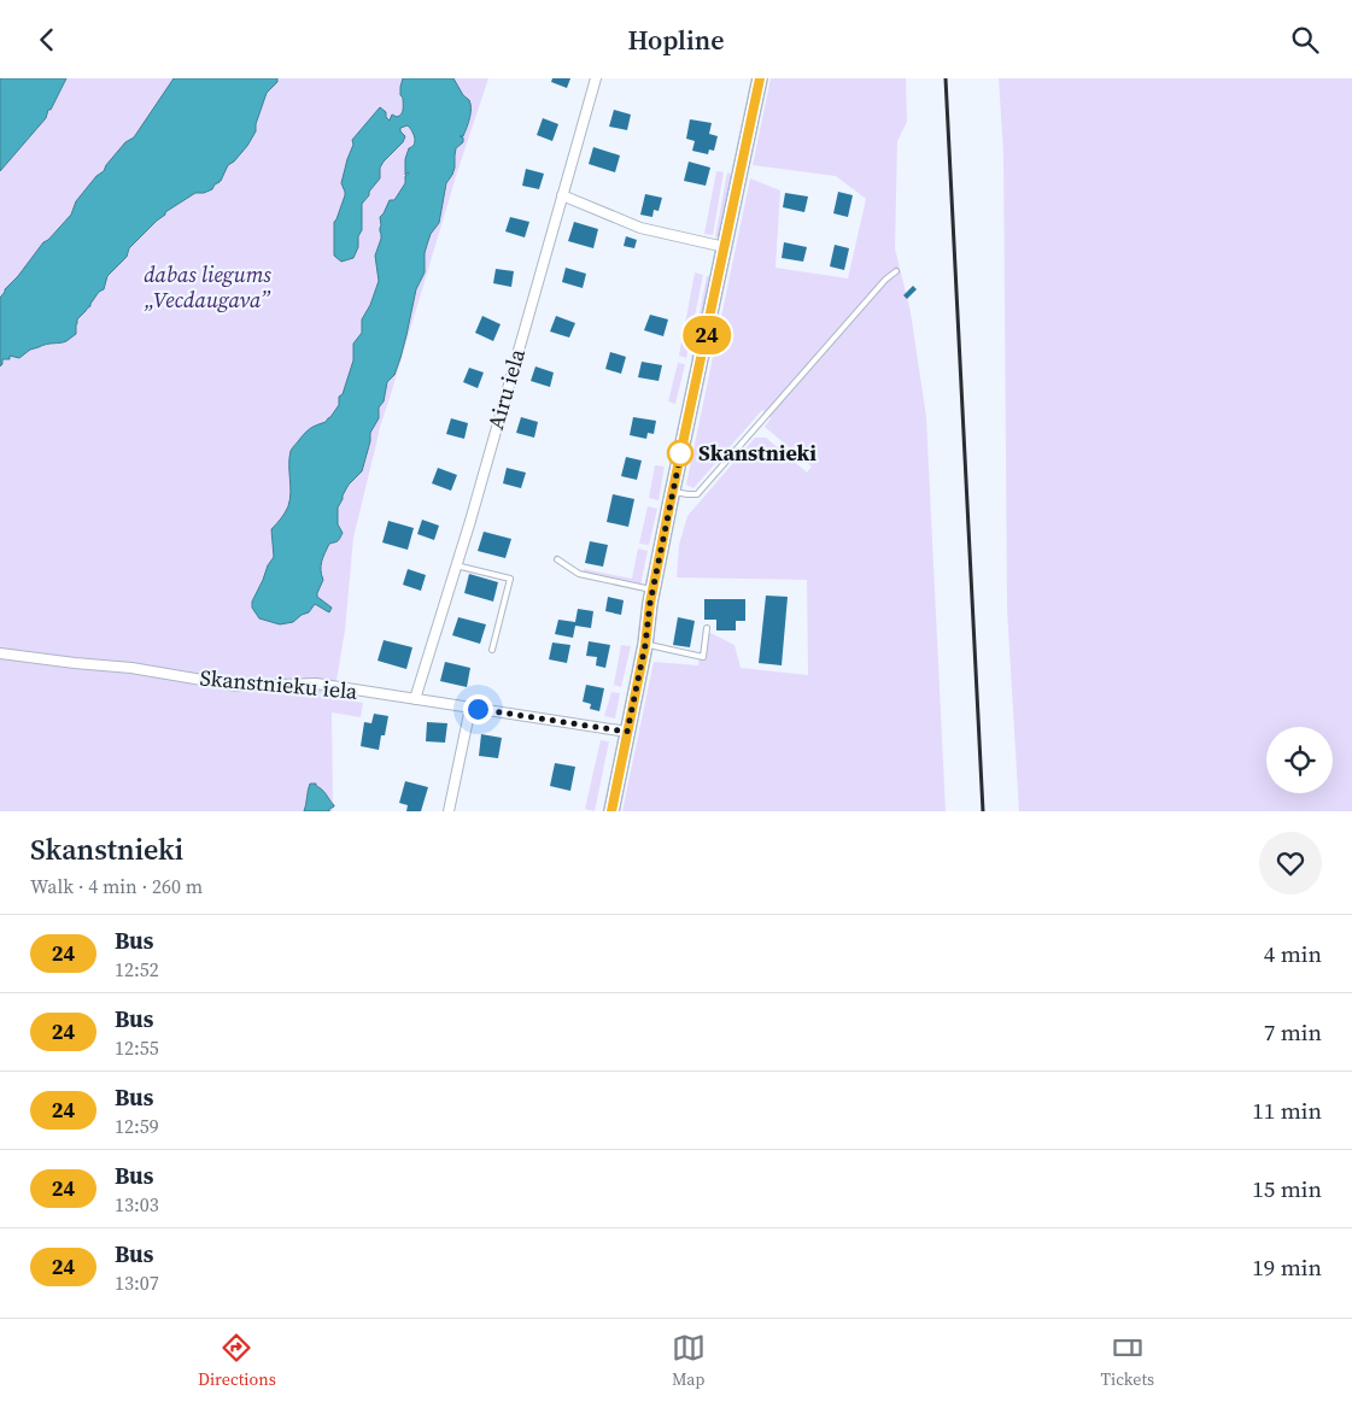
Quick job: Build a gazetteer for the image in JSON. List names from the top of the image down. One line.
{"streets":{"street":["Airu iela","Skanstnieku iela"]},"crossings":[["Airu iela","Skanstnieku iela"]],"parks":["dabas liegums „Vecdaugava”"],"places":["Skanstnieki"],"lines":["bus line 24"],"page":{"header":"Hopline","on_map":"24","heading":["Skanstnieki","Walk · 4 min · 260 m"],"list":[{"mark":"24","name":"Bus","note":"12:52","value":"4 min"},{"mark":"24","name":"Bus","note":"12:55","value":"7 min"},{"mark":"24","name":"Bus","note":"12:59","value":"11 min"},{"mark":"24","name":"Bus","note":"13:03","value":"15 min"},{"mark":"24","name":"Bus","note":"13:07","value":"19 min"}],"tabs":["Directions","Map","Tickets"]}}
